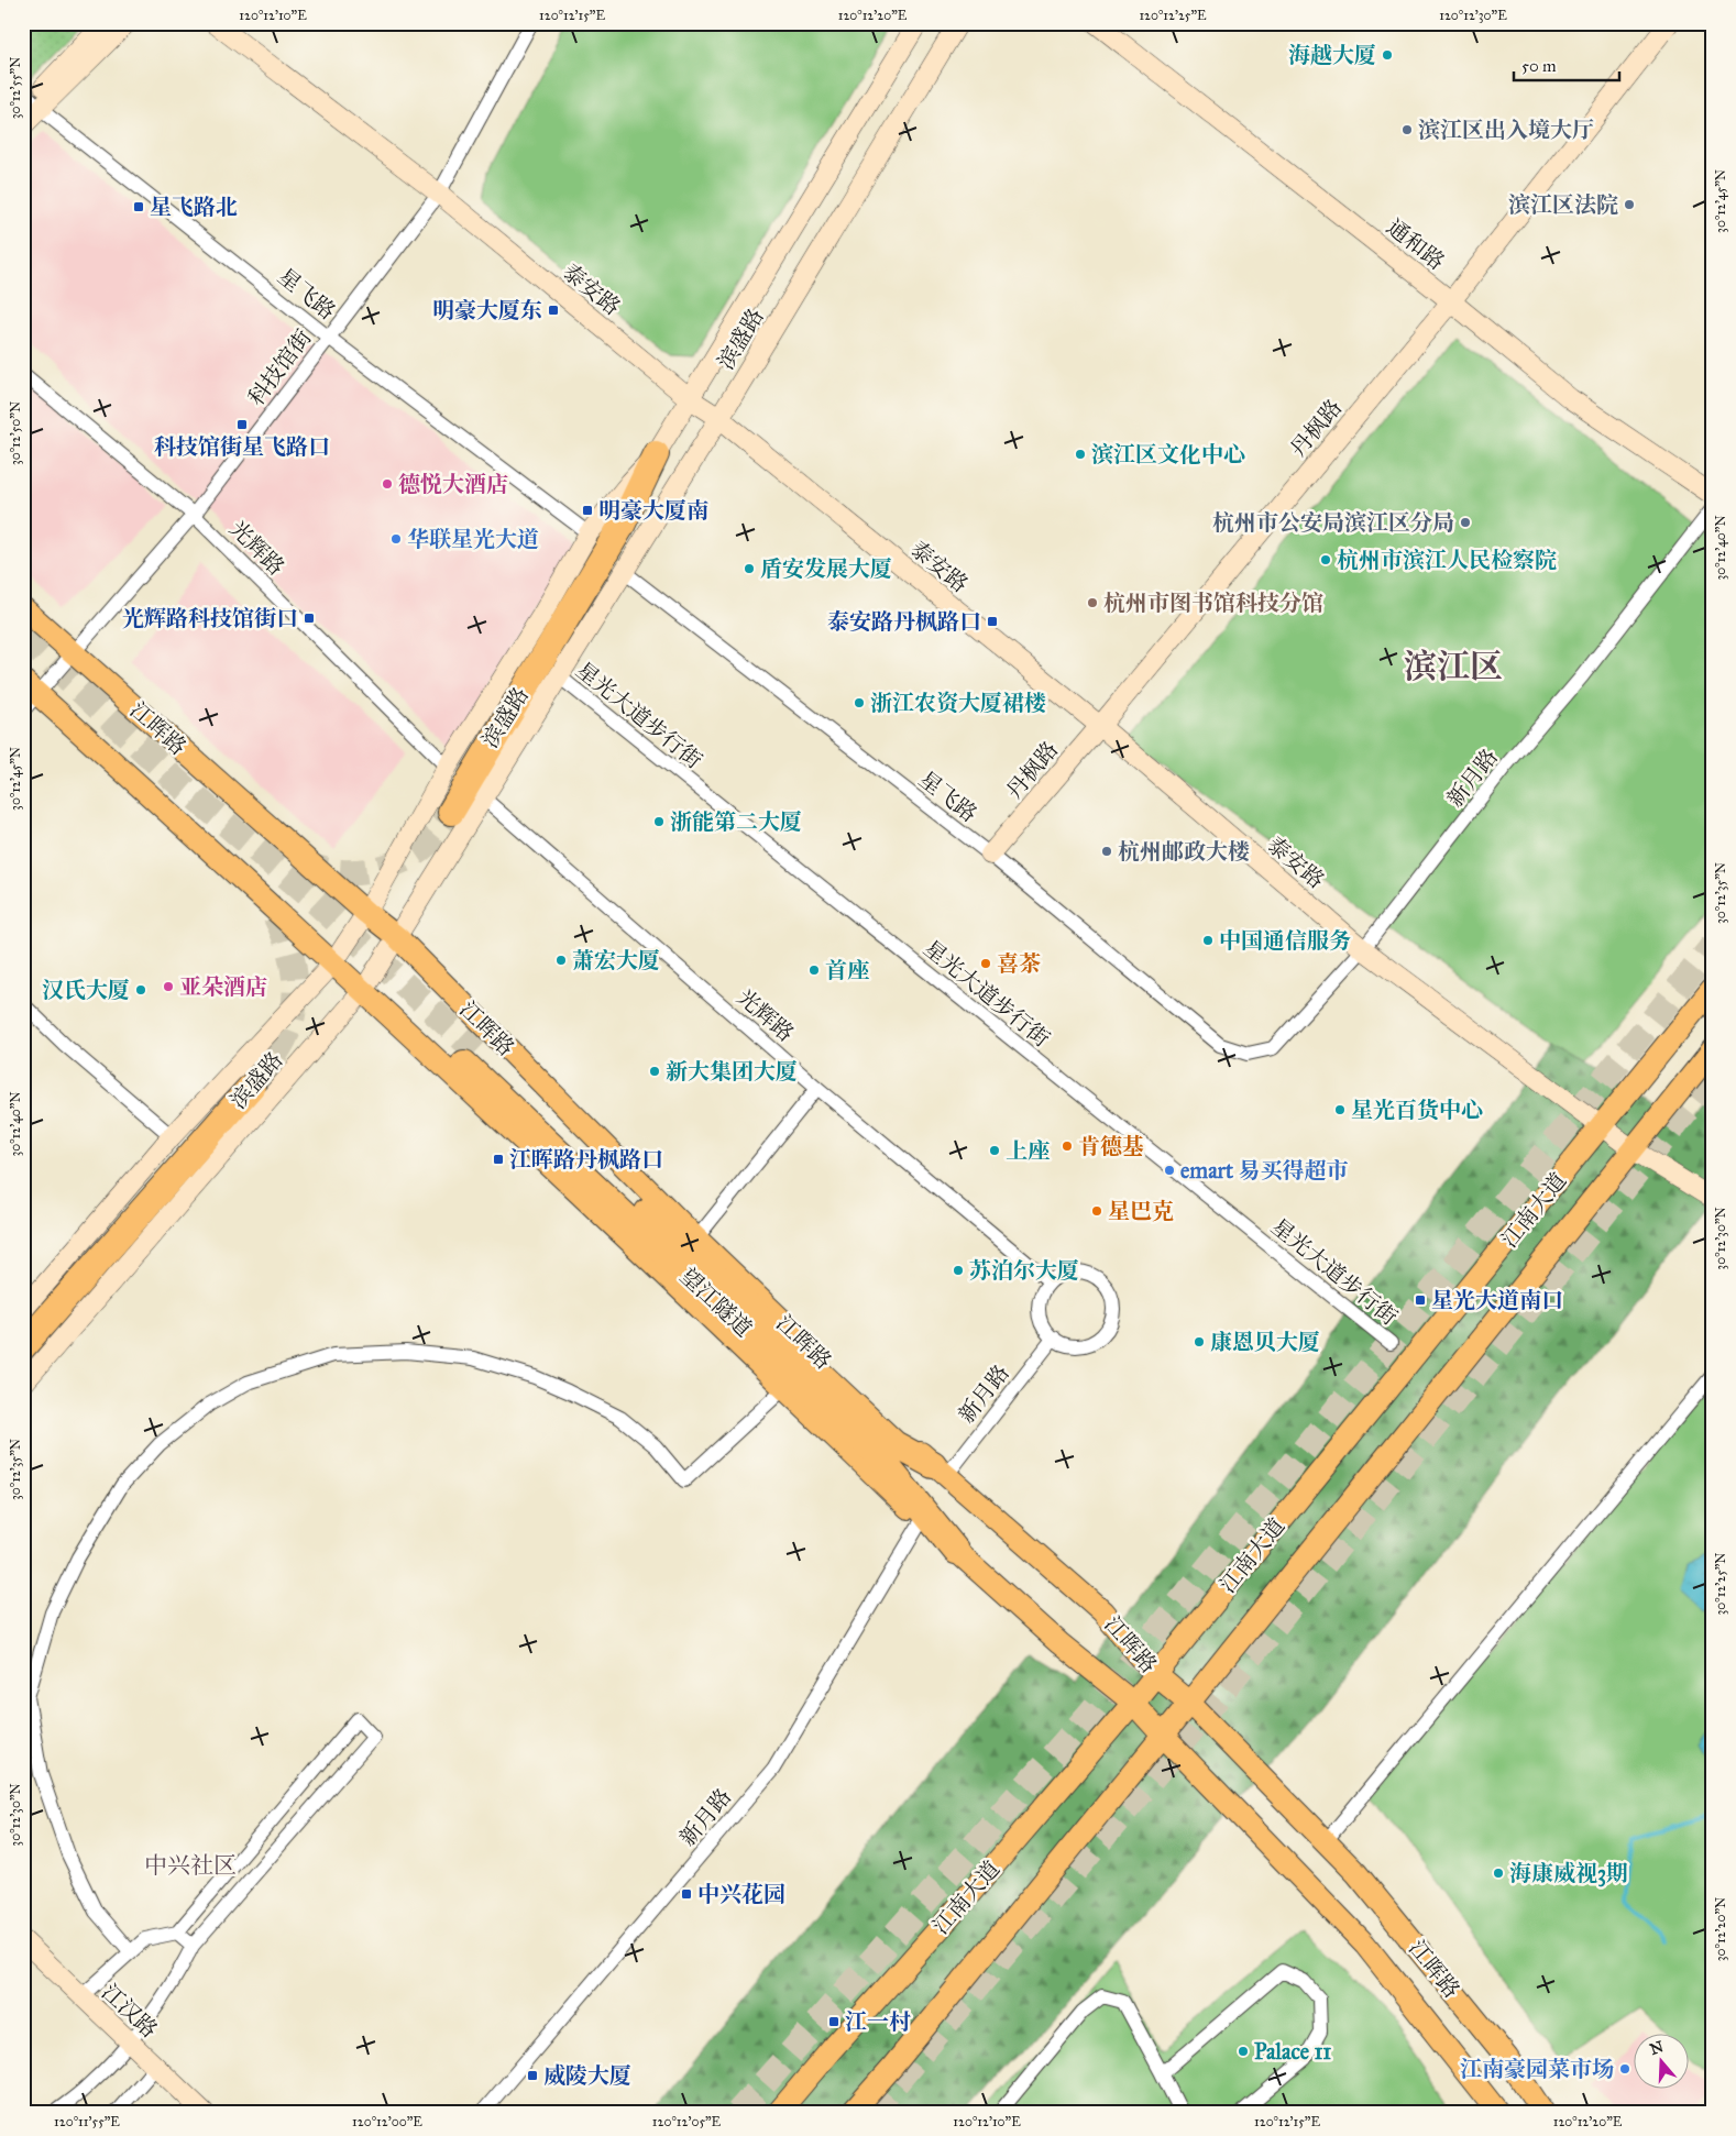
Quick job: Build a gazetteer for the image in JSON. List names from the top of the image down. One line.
{"streets":{"highway":["望江隧道"],"main road":["江晖路","江南大道"],"street":["通和路","泰安路","星飞路","滨盛路","科技馆街","丹枫路","光辉路","星光大道步行街","新月路","江汉路"]},"crossings":[["通和路","丹枫路"],["泰安路","滨盛路"],["泰安路","科技馆街"],["泰安路","丹枫路"],["泰安路","新月路"],["泰安路","江南大道"],["星飞路","滨盛路"],["星飞路","科技馆街"],["星飞路","丹枫路"],["星飞路","新月路"],["滨盛路","光辉路"],["滨盛路","星光大道步行街"],["滨盛路","江晖路"],["科技馆街","光辉路"],["科技馆街","江晖路"],["光辉路","新月路"],["江晖路","新月路"],["江晖路","江南大道"],["江晖路","望江隧道"],["新月路","望江隧道"]],"districts":["滨江区","中兴社区"],"places":{"other":["海越大厦","滨江区出入境大厅","滨江区法院","滨江区文化中心","德悦大酒店","杭州市公安局滨江区分局","华联星光大道","杭州市滨江人民检察院","盾安发展大厦","杭州市图书馆科技分馆","浙江农资大厦裙楼","浙能第二大厦","杭州邮政大楼","中国通信服务","萧宏大厦","喜茶","首座","亚朵酒店","汉氏大厦","新大集团大厦","星光百货中心","肯德基","上座","emart 易买得超市","星巴克","苏泊尔大厦","康恩贝大厦","海康威视3期","Palace 11","江南豪园菜市场"],"transit":["星飞路北","明豪大厦东","科技馆街星飞路口","明豪大厦南","光辉路科技馆街口","泰安路丹枫路口","江晖路丹枫路口","星光大道南口","中兴花园","江一村","威陵大厦"]},"scale_bar":"50 m","north":"top","coordinates":["120°12'10\"E","120°12'15\"E","120°12'20\"E","120°12'25\"E","120°12'30\"E","30°12'55\"N","30°12'45\"N","30°12'50\"N","30°12'40\"N","30°12'35\"N","30°12'30\"N","30°12'25\"N","30°12'20\"N","120°11'55\"E","120°12'00\"E","120°12'05\"E"]}
